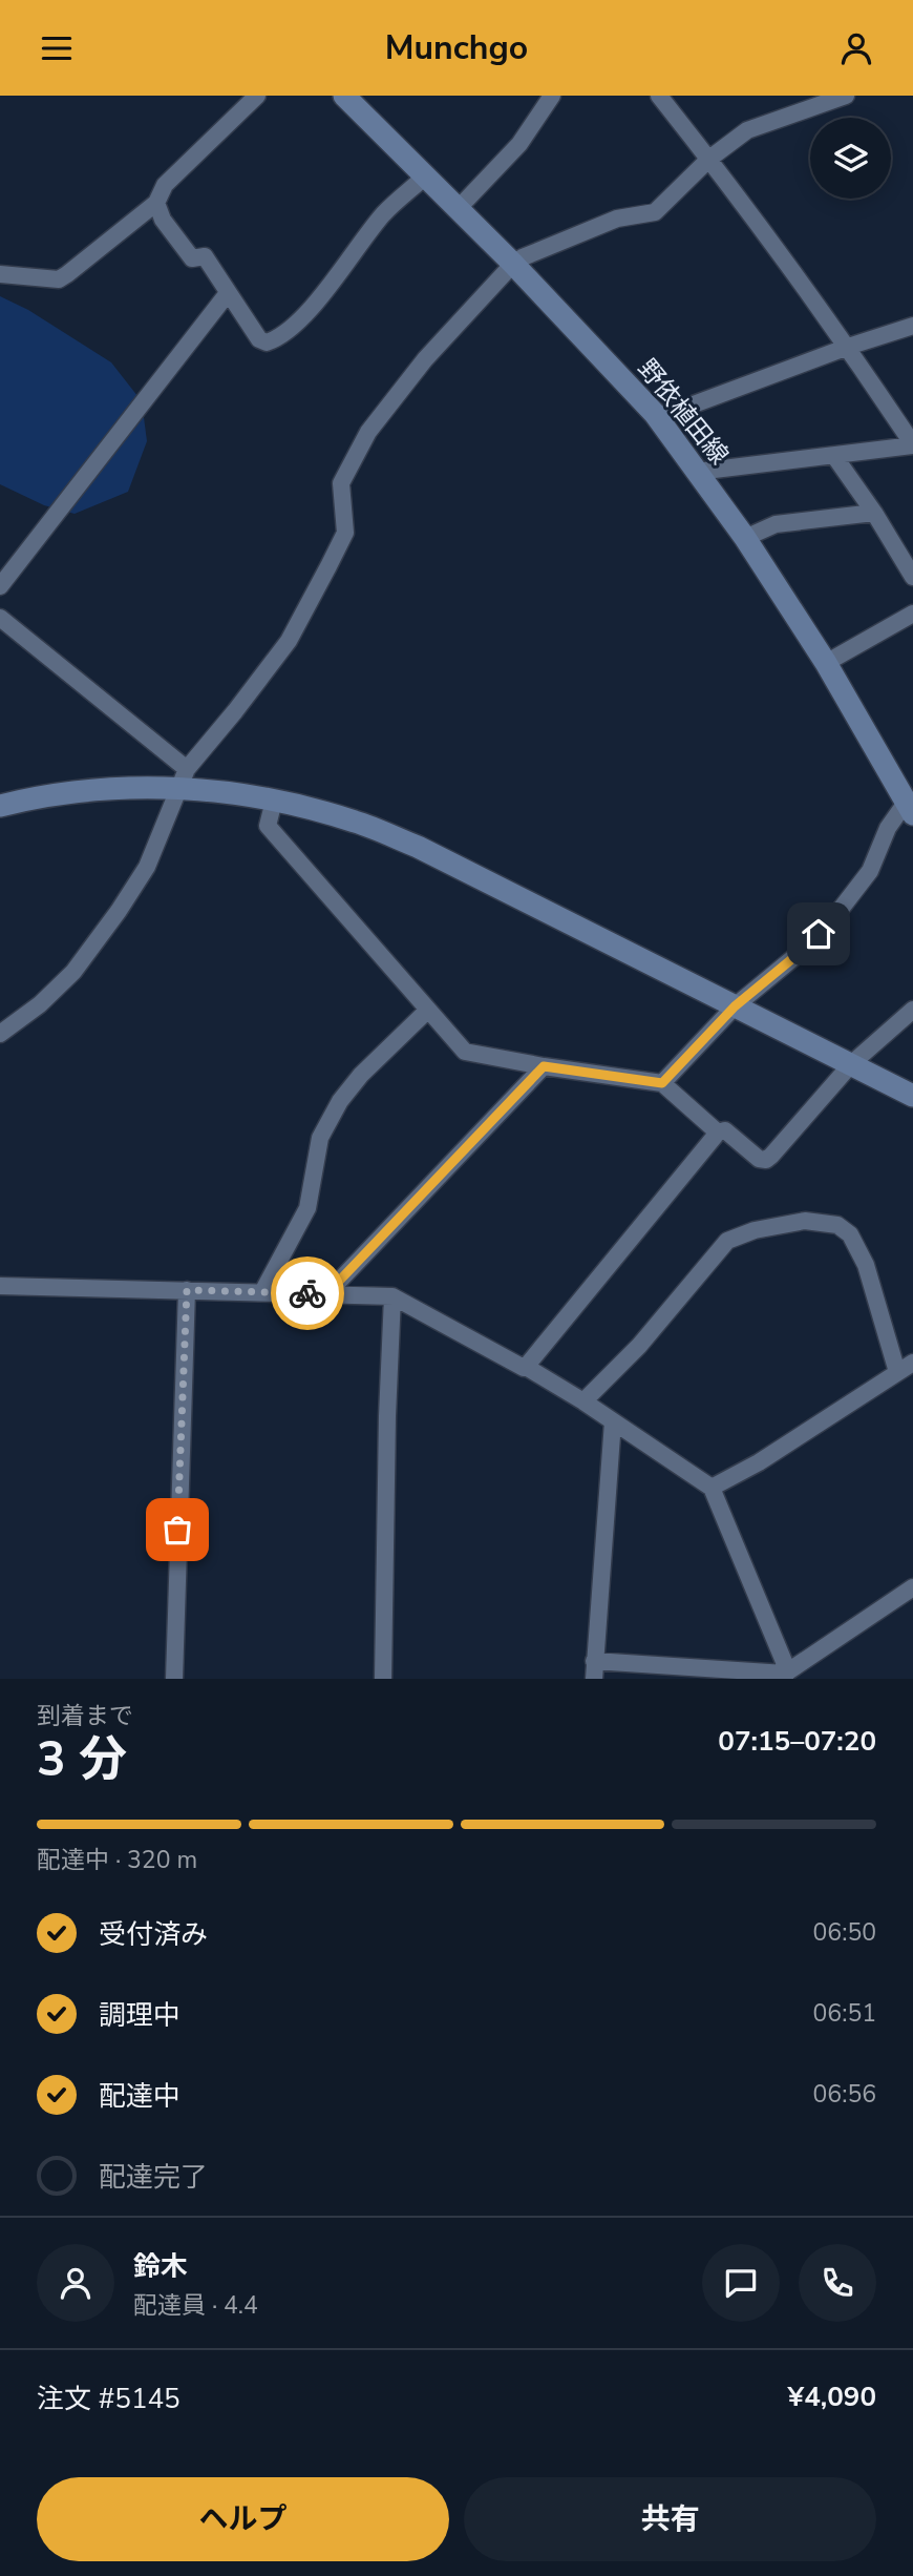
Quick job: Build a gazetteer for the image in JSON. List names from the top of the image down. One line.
{"streets":{"street":["野依植田線"]},"page":{"header":"Munchgo","heading":["3 分","到着まで","07:15–07:20"],"panel":["鈴木","配達員 · 4.4","注文 #5145","¥4,090"],"bar":"配達中 · 320 m","list":[["受付済み","06:50"],["調理中","06:51"],["配達中","06:56"],"配達完了"],"buttons":["ヘルプ","共有"]}}
